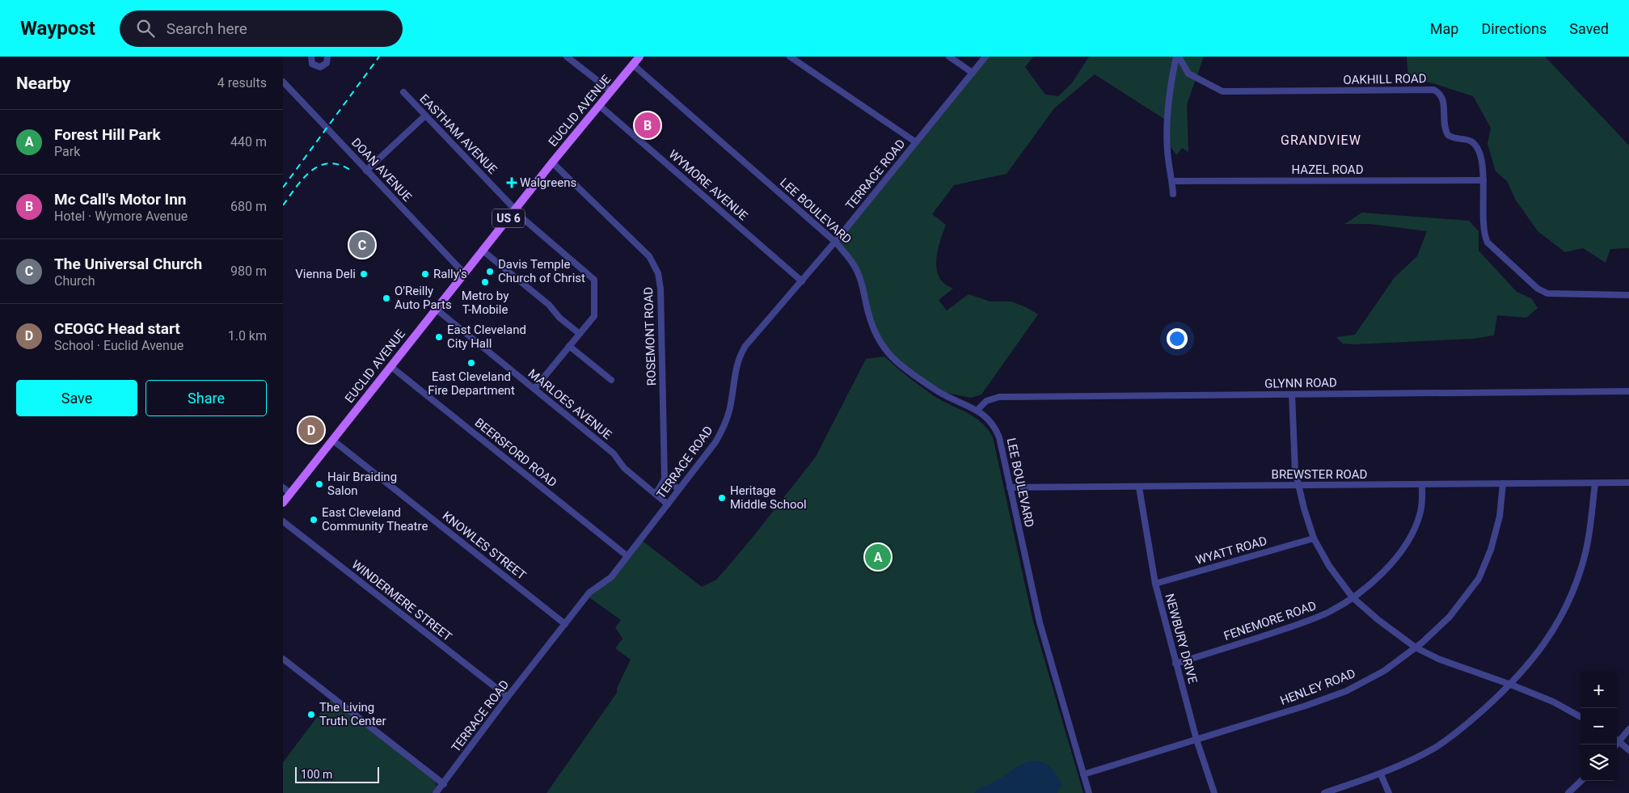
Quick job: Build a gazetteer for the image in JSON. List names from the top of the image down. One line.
{"streets":{"main road":["EUCLID AVENUE","US 6"],"street":["OAKHILL ROAD","EASTHAM AVENUE","DOAN AVENUE","HAZEL ROAD","TERRACE ROAD","WYMORE AVENUE","LEE BOULEVARD","ROSEMONT ROAD","GLYNN ROAD","MARLOES AVENUE","BEERSFORD ROAD","BREWSTER ROAD","KNOWLES STREET","WYATT ROAD","WINDERMERE STREET","FENEMORE ROAD","NEWBURY DRIVE","HENLEY ROAD"]},"crossings":[["OAKHILL ROAD","HAZEL ROAD"],["EUCLID AVENUE","EASTHAM AVENUE"],["EUCLID AVENUE","DOAN AVENUE"],["EUCLID AVENUE","WYMORE AVENUE"],["EUCLID AVENUE","LEE BOULEVARD"],["EUCLID AVENUE","ROSEMONT ROAD"],["EUCLID AVENUE","MARLOES AVENUE"],["EUCLID AVENUE","BEERSFORD ROAD"],["EUCLID AVENUE","KNOWLES STREET"],["EASTHAM AVENUE","MARLOES AVENUE"],["TERRACE ROAD","WYMORE AVENUE"],["TERRACE ROAD","LEE BOULEVARD"],["TERRACE ROAD","MARLOES AVENUE"],["TERRACE ROAD","BEERSFORD ROAD"],["TERRACE ROAD","KNOWLES STREET"],["TERRACE ROAD","WINDERMERE STREET"],["LEE BOULEVARD","GLYNN ROAD"],["LEE BOULEVARD","BREWSTER ROAD"],["LEE BOULEVARD","HENLEY ROAD"],["BREWSTER ROAD","FENEMORE ROAD"],["BREWSTER ROAD","NEWBURY DRIVE"],["BREWSTER ROAD","HENLEY ROAD"],["WYATT ROAD","NEWBURY DRIVE"],["FENEMORE ROAD","NEWBURY DRIVE"],["NEWBURY DRIVE","HENLEY ROAD"]],"districts":["GRANDVIEW"],"places":{"health":["Walgreens"],"other":["Davis Temple Church of Christ","Vienna Deli","Rally's","Metro by T-Mobile","O'Reilly Auto Parts","East Cleveland City Hall","East Cleveland Fire Department","Hair Braiding Salon","Heritage Middle School","East Cleveland Community Theatre","The Living Truth Center"]},"scale_bar":"100 m","page":{"header":"Waypost","search":"Search here","nav":["Map","Directions","Saved"],"heading":["Nearby","4 results"],"list":[{"mark":"A","name":"Forest Hill Park","note":"Park","value":"440 m"},{"mark":"B","name":"Mc Call's Motor Inn","note":"Hotel · Wymore Avenue","value":"680 m"},{"mark":"C","name":"The Universal Church","note":"Church","value":"980 m"},{"mark":"D","name":"CEOGC Head start","note":"School · Euclid Avenue","value":"1.0 km"}],"pins":["B","C","D","A"],"buttons":["Save","Share"],"map_buttons":["+","−"],"scale":"100 m"}}
